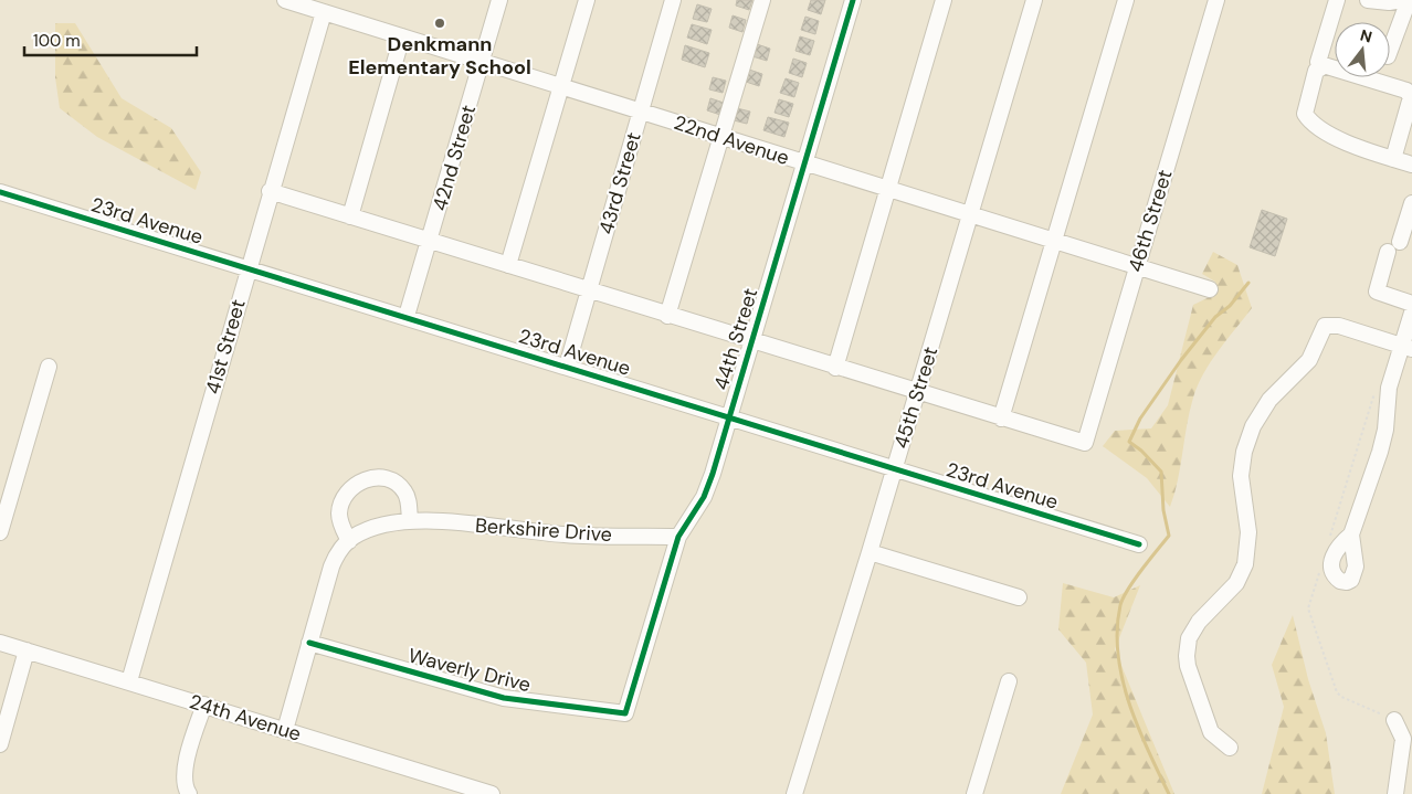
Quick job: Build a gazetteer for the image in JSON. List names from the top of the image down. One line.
{"streets":{"street":["22nd Avenue","42nd Street","43rd Street","23rd Avenue","46th Street","44th Street","41st Street","45th Street","Berkshire Drive","Waverly Drive","24th Avenue"]},"crossings":[["22nd Avenue","42nd Street"],["22nd Avenue","43rd Street"],["22nd Avenue","46th Street"],["22nd Avenue","44th Street"],["22nd Avenue","41st Street"],["22nd Avenue","45th Street"],["42nd Street","23rd Avenue"],["43rd Street","23rd Avenue"],["23rd Avenue","44th Street"],["23rd Avenue","41st Street"],["23rd Avenue","45th Street"],["44th Street","Berkshire Drive"],["44th Street","Waverly Drive"],["41st Street","24th Avenue"]],"places":["Denkmann Elementary School"],"scale_bar":"100 m","north":"top"}
